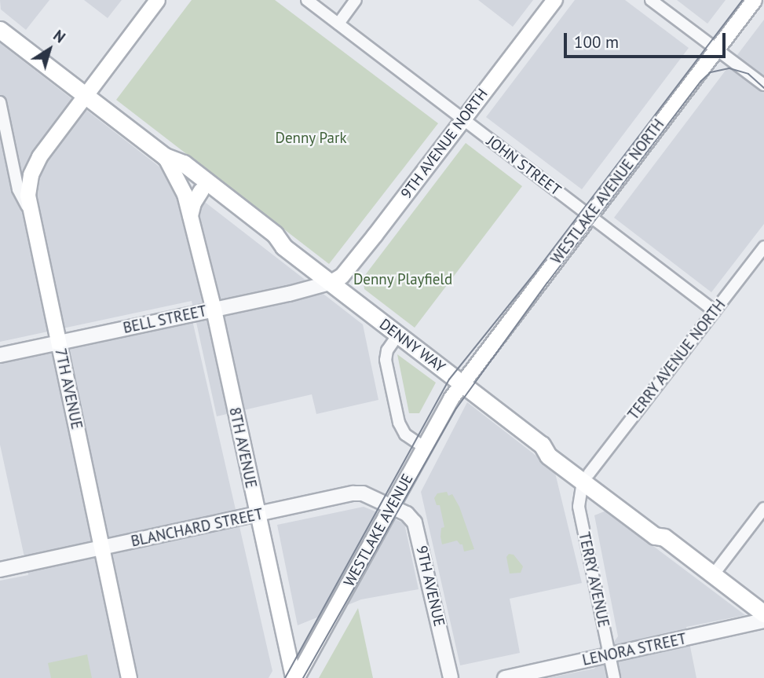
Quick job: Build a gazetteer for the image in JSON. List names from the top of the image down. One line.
{"streets":{"main road":["9TH AVENUE NORTH","WESTLAKE AVENUE NORTH","DENNY WAY","7TH AVENUE","8TH AVENUE","WESTLAKE AVENUE"],"street":["JOHN STREET","BELL STREET","TERRY AVENUE NORTH","BLANCHARD STREET","TERRY AVENUE","9TH AVENUE","LENORA STREET"]},"crossings":[["9TH AVENUE NORTH","JOHN STREET"],["9TH AVENUE NORTH","BELL STREET"],["9TH AVENUE NORTH","DENNY WAY"],["JOHN STREET","WESTLAKE AVENUE NORTH"],["JOHN STREET","TERRY AVENUE NORTH"],["WESTLAKE AVENUE NORTH","DENNY WAY"],["WESTLAKE AVENUE NORTH","WESTLAKE AVENUE"],["BELL STREET","DENNY WAY"],["BELL STREET","7TH AVENUE"],["BELL STREET","8TH AVENUE"],["DENNY WAY","TERRY AVENUE NORTH"],["DENNY WAY","8TH AVENUE"],["DENNY WAY","WESTLAKE AVENUE"],["DENNY WAY","TERRY AVENUE"],["TERRY AVENUE NORTH","TERRY AVENUE"],["7TH AVENUE","BLANCHARD STREET"],["8TH AVENUE","BLANCHARD STREET"],["8TH AVENUE","WESTLAKE AVENUE"],["BLANCHARD STREET","WESTLAKE AVENUE"],["BLANCHARD STREET","9TH AVENUE"],["WESTLAKE AVENUE","9TH AVENUE"],["TERRY AVENUE","LENORA STREET"]],"parks":["Denny Park","Denny Playfield"],"scale_bar":"100 m","north":"top right"}
